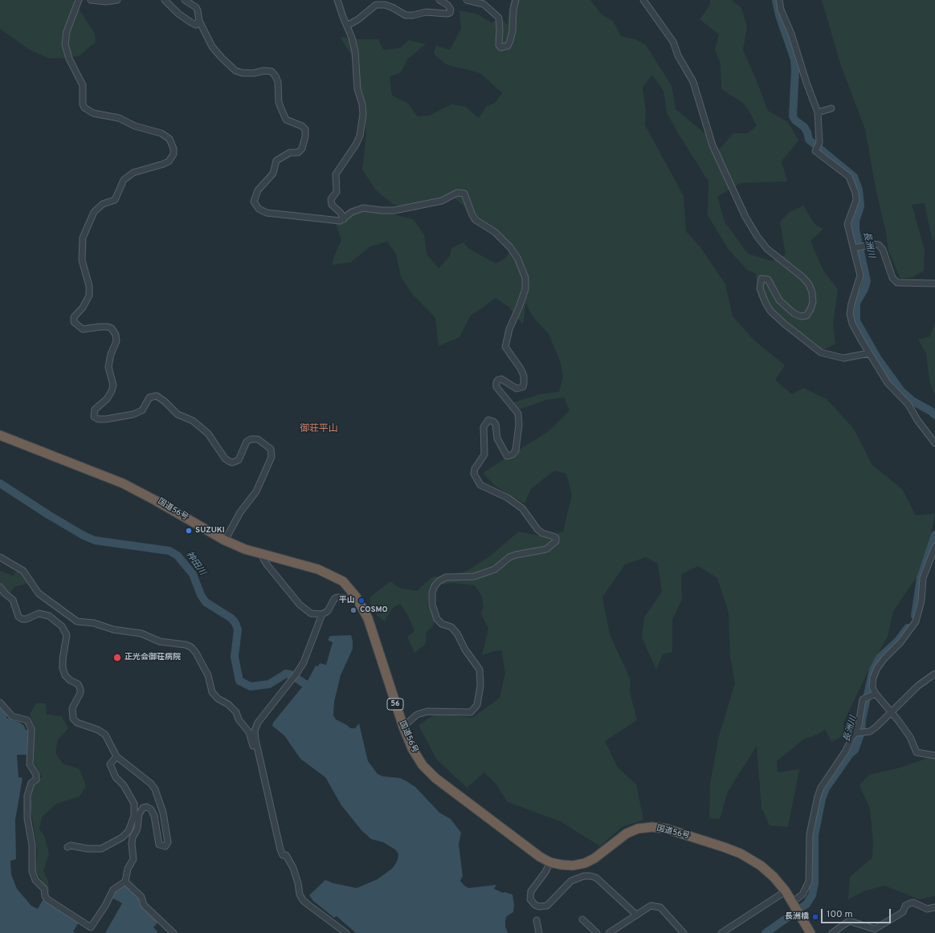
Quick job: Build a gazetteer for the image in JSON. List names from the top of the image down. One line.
{"streets":{"highway":["国道56号","56"]},"districts":["御荘平山"],"water":["長洲川","神田川"],"places":["SUZUKI","平山","COSMO","正光会御荘病院","長洲橋"],"scale_bar":"100 m"}
